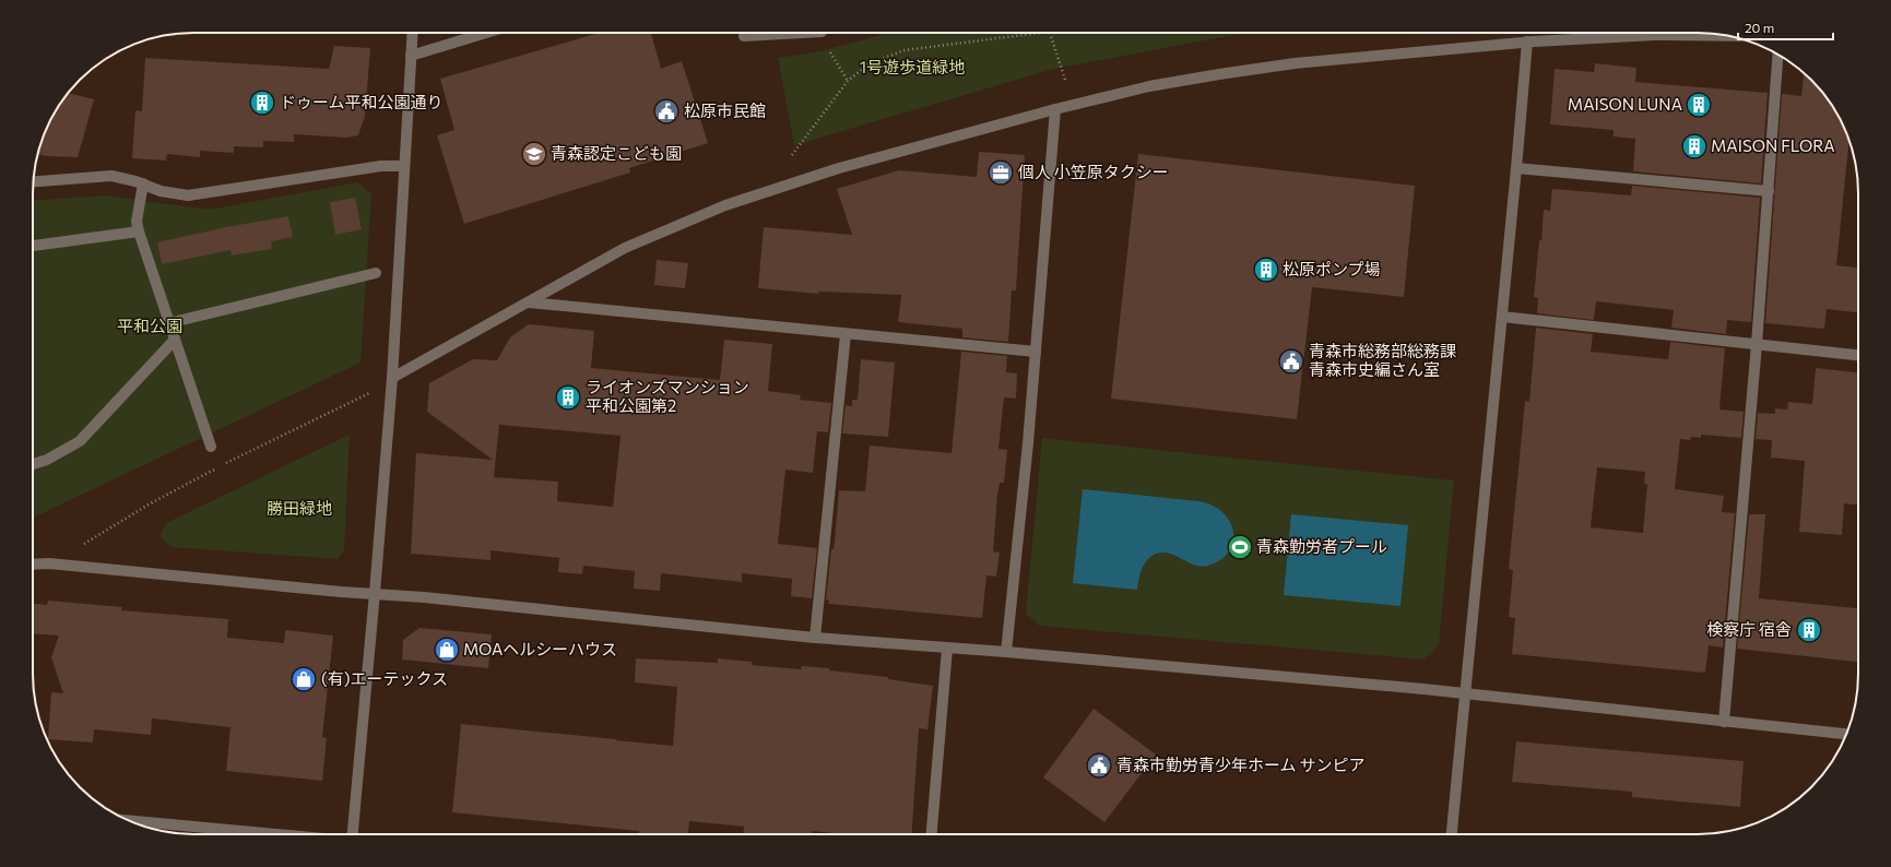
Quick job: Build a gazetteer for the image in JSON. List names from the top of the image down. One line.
{"parks":["1号遊歩道緑地","平和公園","勝田緑地"],"places":{"building":["ドゥーム平和公園通り","MAISON LUNA","MAISON FLORA","松原ポンプ場","ライオンズマンション 平和公園第2","検察庁 宿舎"],"public building":["松原市民館","青森市総務部総務課 青森市史編さん室","青森市勤労青少年ホーム サンピア"],"school or university":["青森認定こども園"],"office":["個人 小笠原タクシー"],"sports":["青森勤労者プール"],"shop":["MOAヘルシーハウス","(有)エーテックス"]},"scale_bar":"20 m"}
